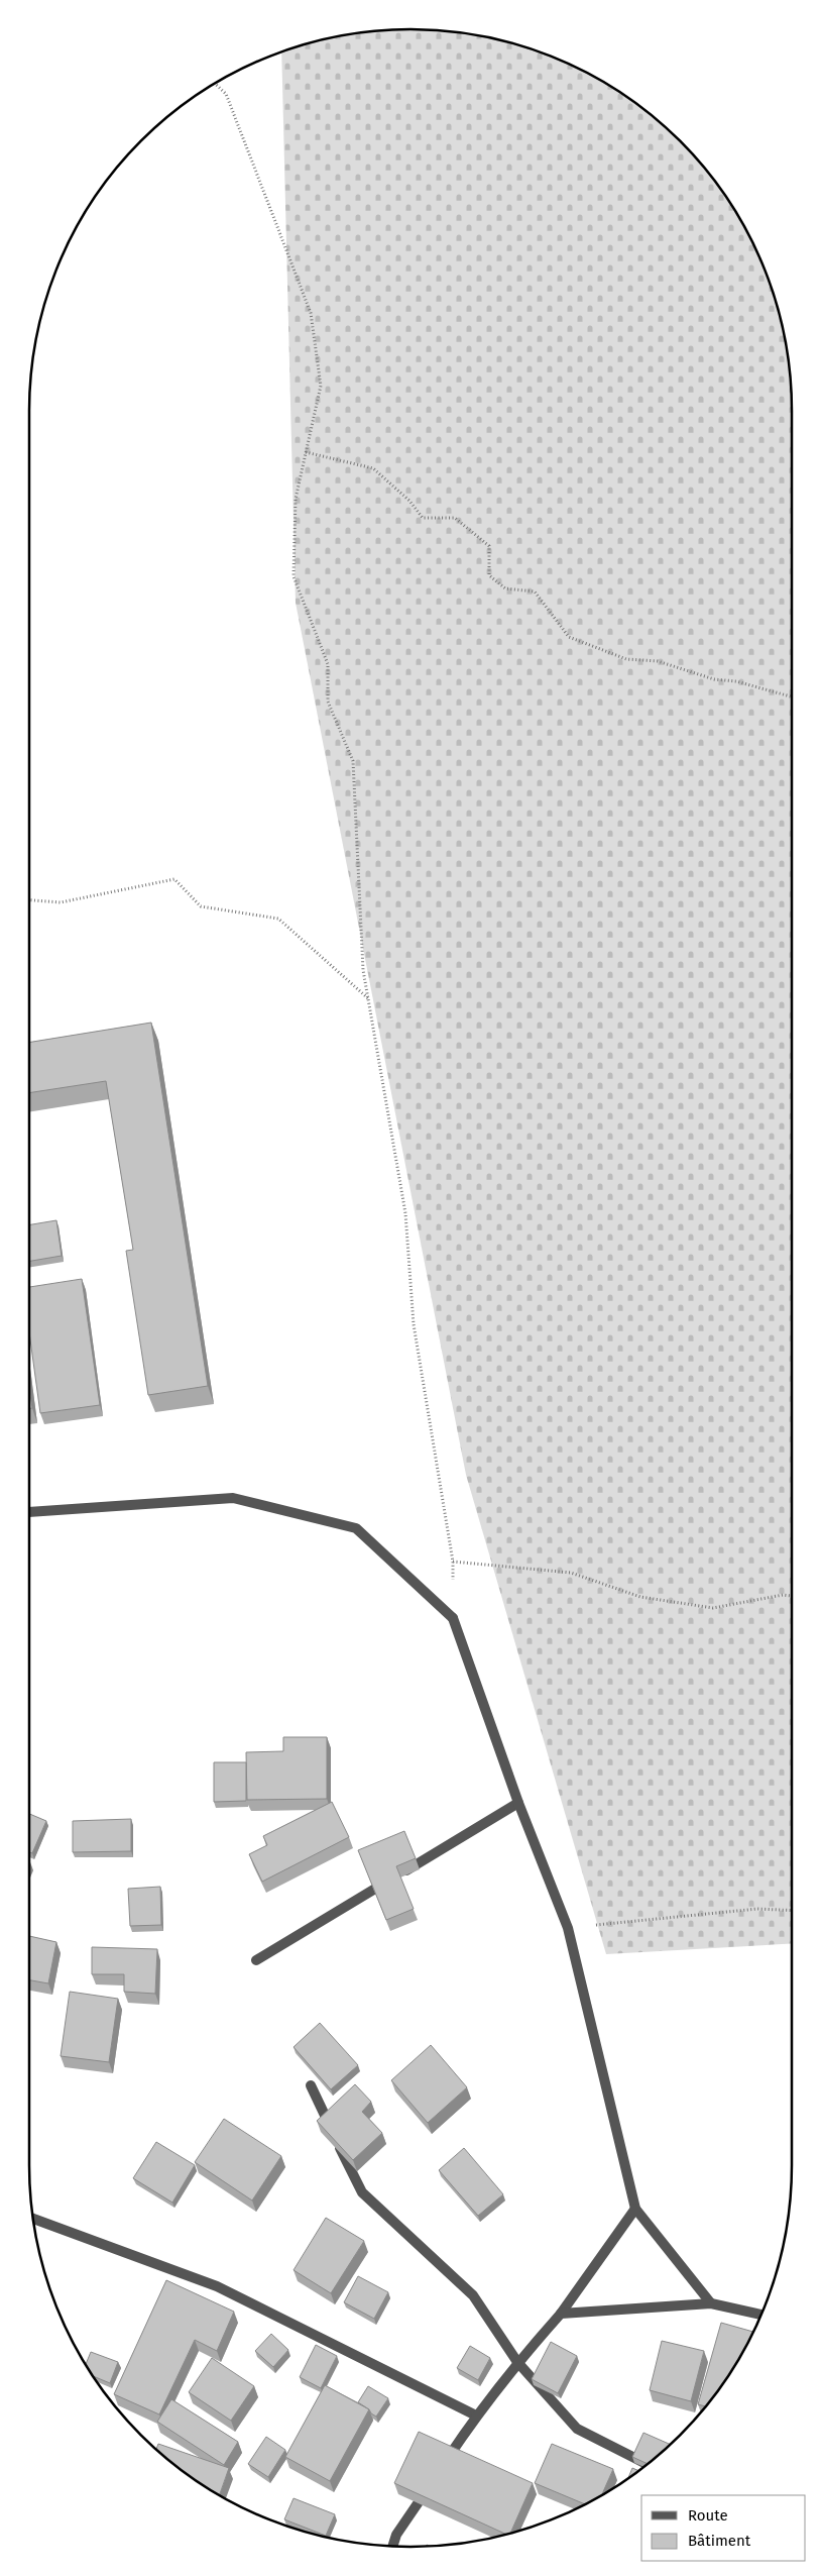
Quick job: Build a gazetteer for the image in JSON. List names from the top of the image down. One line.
{"legend":["Route","Bâtiment"]}
